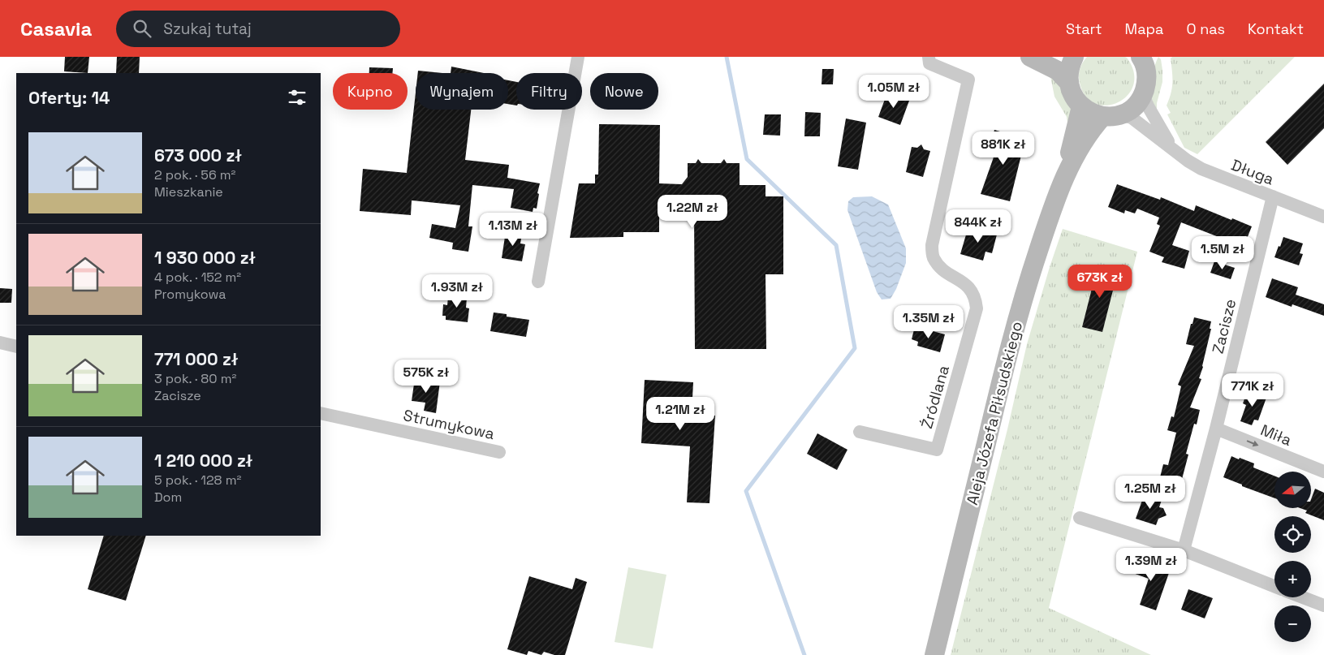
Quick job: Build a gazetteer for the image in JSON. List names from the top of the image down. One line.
{"streets":{"main road":["Aleja Józefa Piłsudskiego"],"street":["Długa","Zacisze","Źródlana","Strumykowa","Miła"]},"crossings":[["Długa","Zacisze"],["Długa","Aleja Józefa Piłsudskiego"],["Zacisze","Miła"]],"one_way":["Miła"],"north":"left","page":{"header":"Casavia","search":"Szukaj tutaj","nav":["Start","Mapa","O nas","Kontakt"],"chip":["Kupno","Wynajem","Filtry","Nowe"],"heading":"Oferty: 14","price":["1.05M zł","881K zł","1.22M zł","844K zł","1.13M zł","1.5M zł","673K zł","1.93M zł","1.35M zł","575K zł","771K zł","1.21M zł","1.25M zł","1.39M zł"],"list":[{"name":"673 000 zł","note":"2 pok. · 56 m² · Mieszkanie"},{"name":"1 930 000 zł","note":"4 pok. · 152 m² · Promykowa"},{"name":"771 000 zł","note":"3 pok. · 80 m² · Zacisze"},{"name":"1 210 000 zł","note":"5 pok. · 128 m² · Dom"}],"map_buttons":["+","−"]}}
